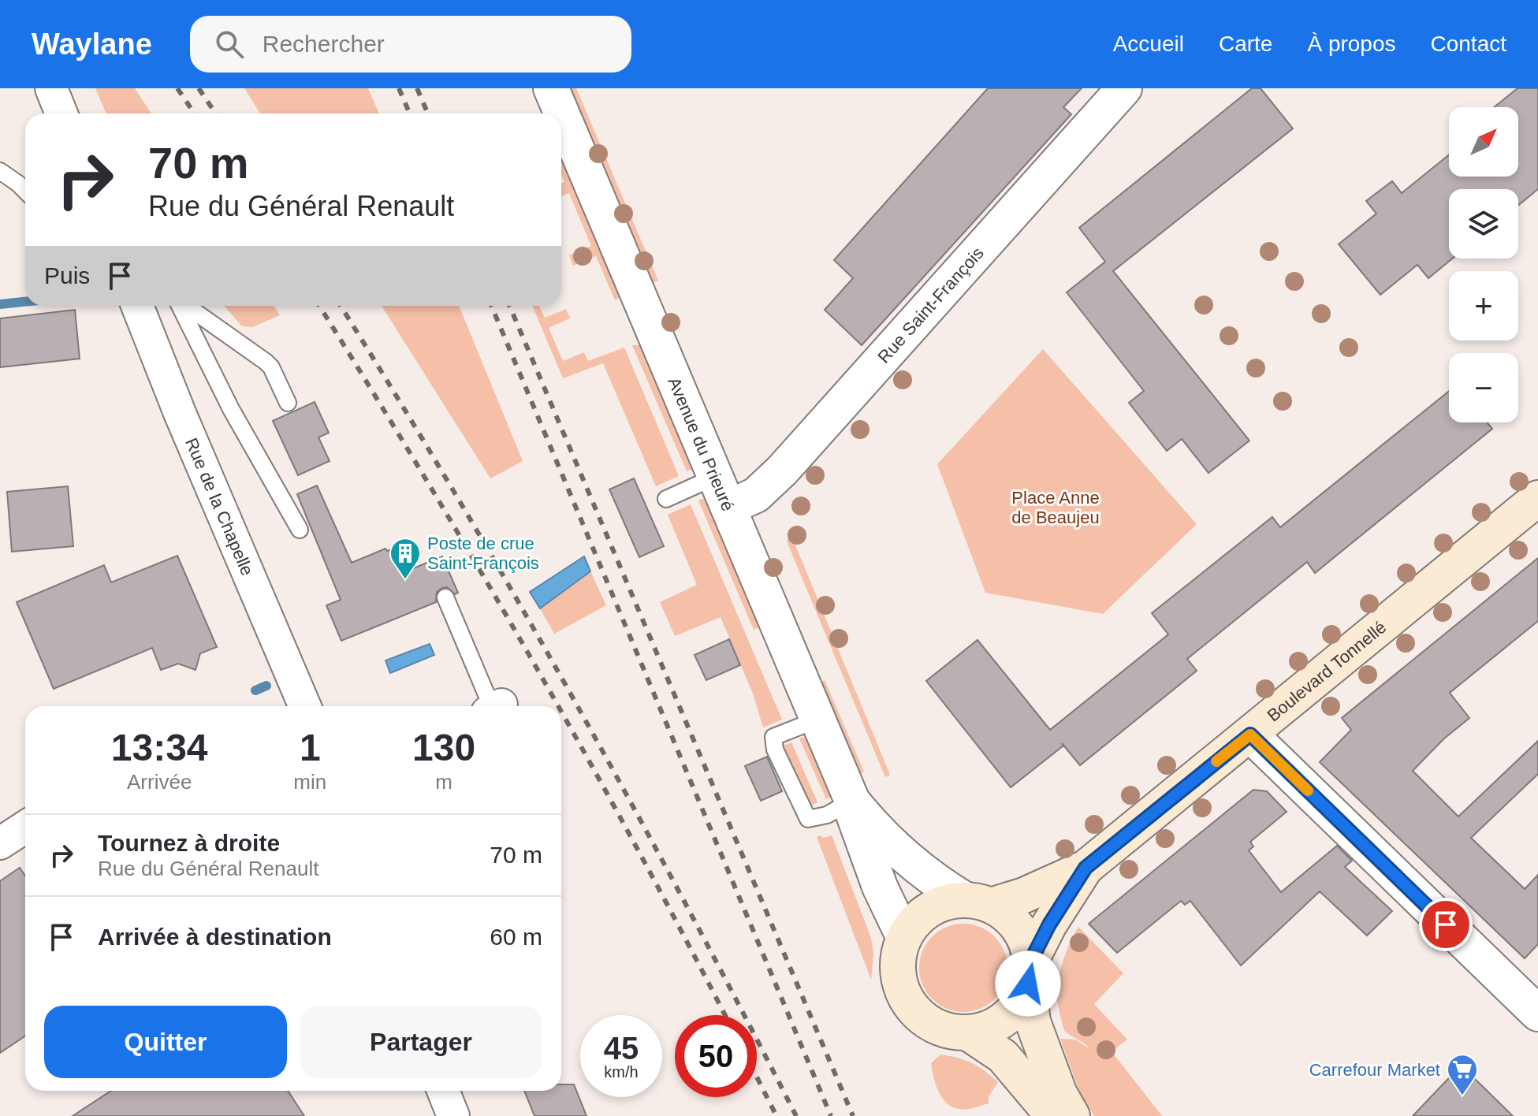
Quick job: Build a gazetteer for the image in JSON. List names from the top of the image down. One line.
{"streets":{"main road":["Boulevard Tonnellé"],"street":["Rue Saint-François","Avenue du Prieuré","Rue de la Chapelle"]},"crossings":[["Rue Saint-François","Avenue du Prieuré"],["Avenue du Prieuré","Boulevard Tonnellé"]],"parks":["Place Anne de Beaujeu"],"places":{"building":["Poste de crue Saint-François"],"supermarket":["Carrefour Market"]},"north":"top right","page":{"header":"Waylane","search":"Rechercher","nav":["Accueil","Carte","À propos","Contact"],"map_buttons":["+","−"],"turn":["70 m","Rue du Général Renault"],"then":"Puis","eta":["13:34","Arrivée","1","min","130","m"],"list":[{"name":"Tournez à droite","note":"Rue du Général Renault","value":"70 m"},{"name":"Arrivée à destination","value":"60 m"}],"buttons":["Quitter","Partager"],"speed":"45 km/h","limit":"50"}}
